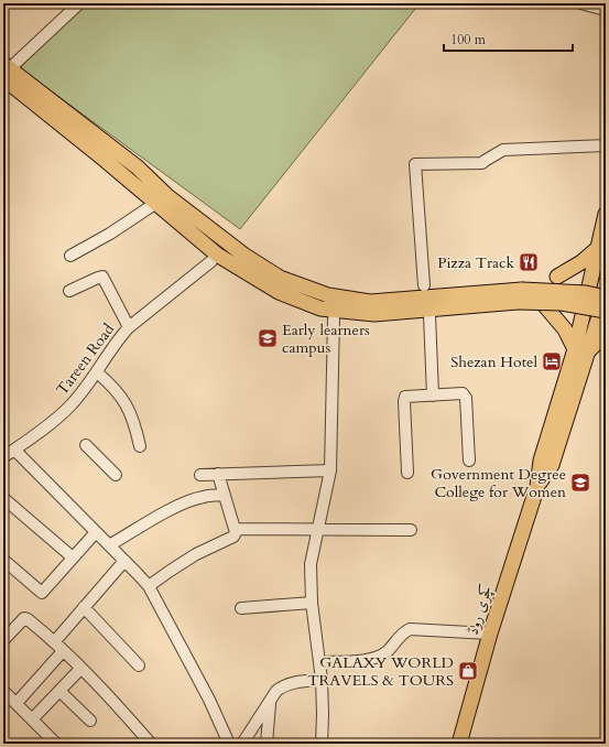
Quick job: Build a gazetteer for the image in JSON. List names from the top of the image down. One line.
{"streets":{"main road":["کچری روڈ"],"street":["Tareen Road"]},"places":{"restaurant":["Pizza Track"],"school or university":["Early learners campus","Government Degree College for Women"],"hotel":["Shezan Hotel"],"shop":["GALAXY WORLD TRAVELS & TOURS"]},"scale_bar":"100 m"}
